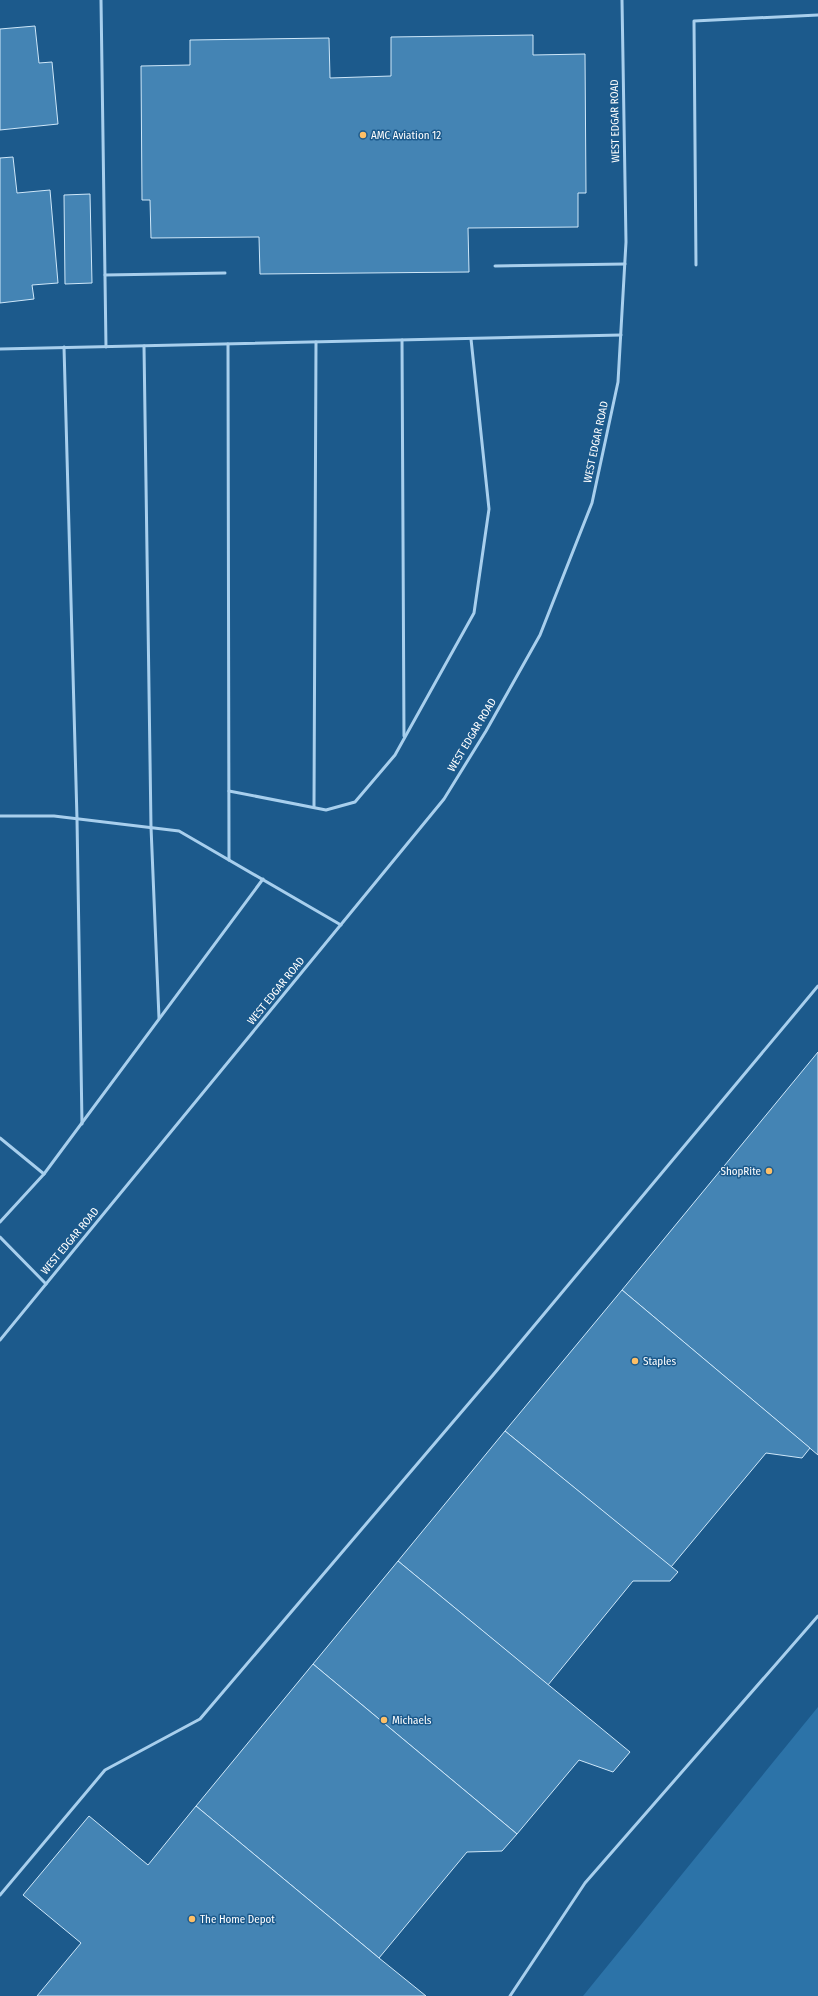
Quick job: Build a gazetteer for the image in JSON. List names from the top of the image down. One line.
{"streets":{"lane":["WEST EDGAR ROAD"]},"places":["AMC Aviation 12","ShopRite","Staples","Michaels","The Home Depot"]}
